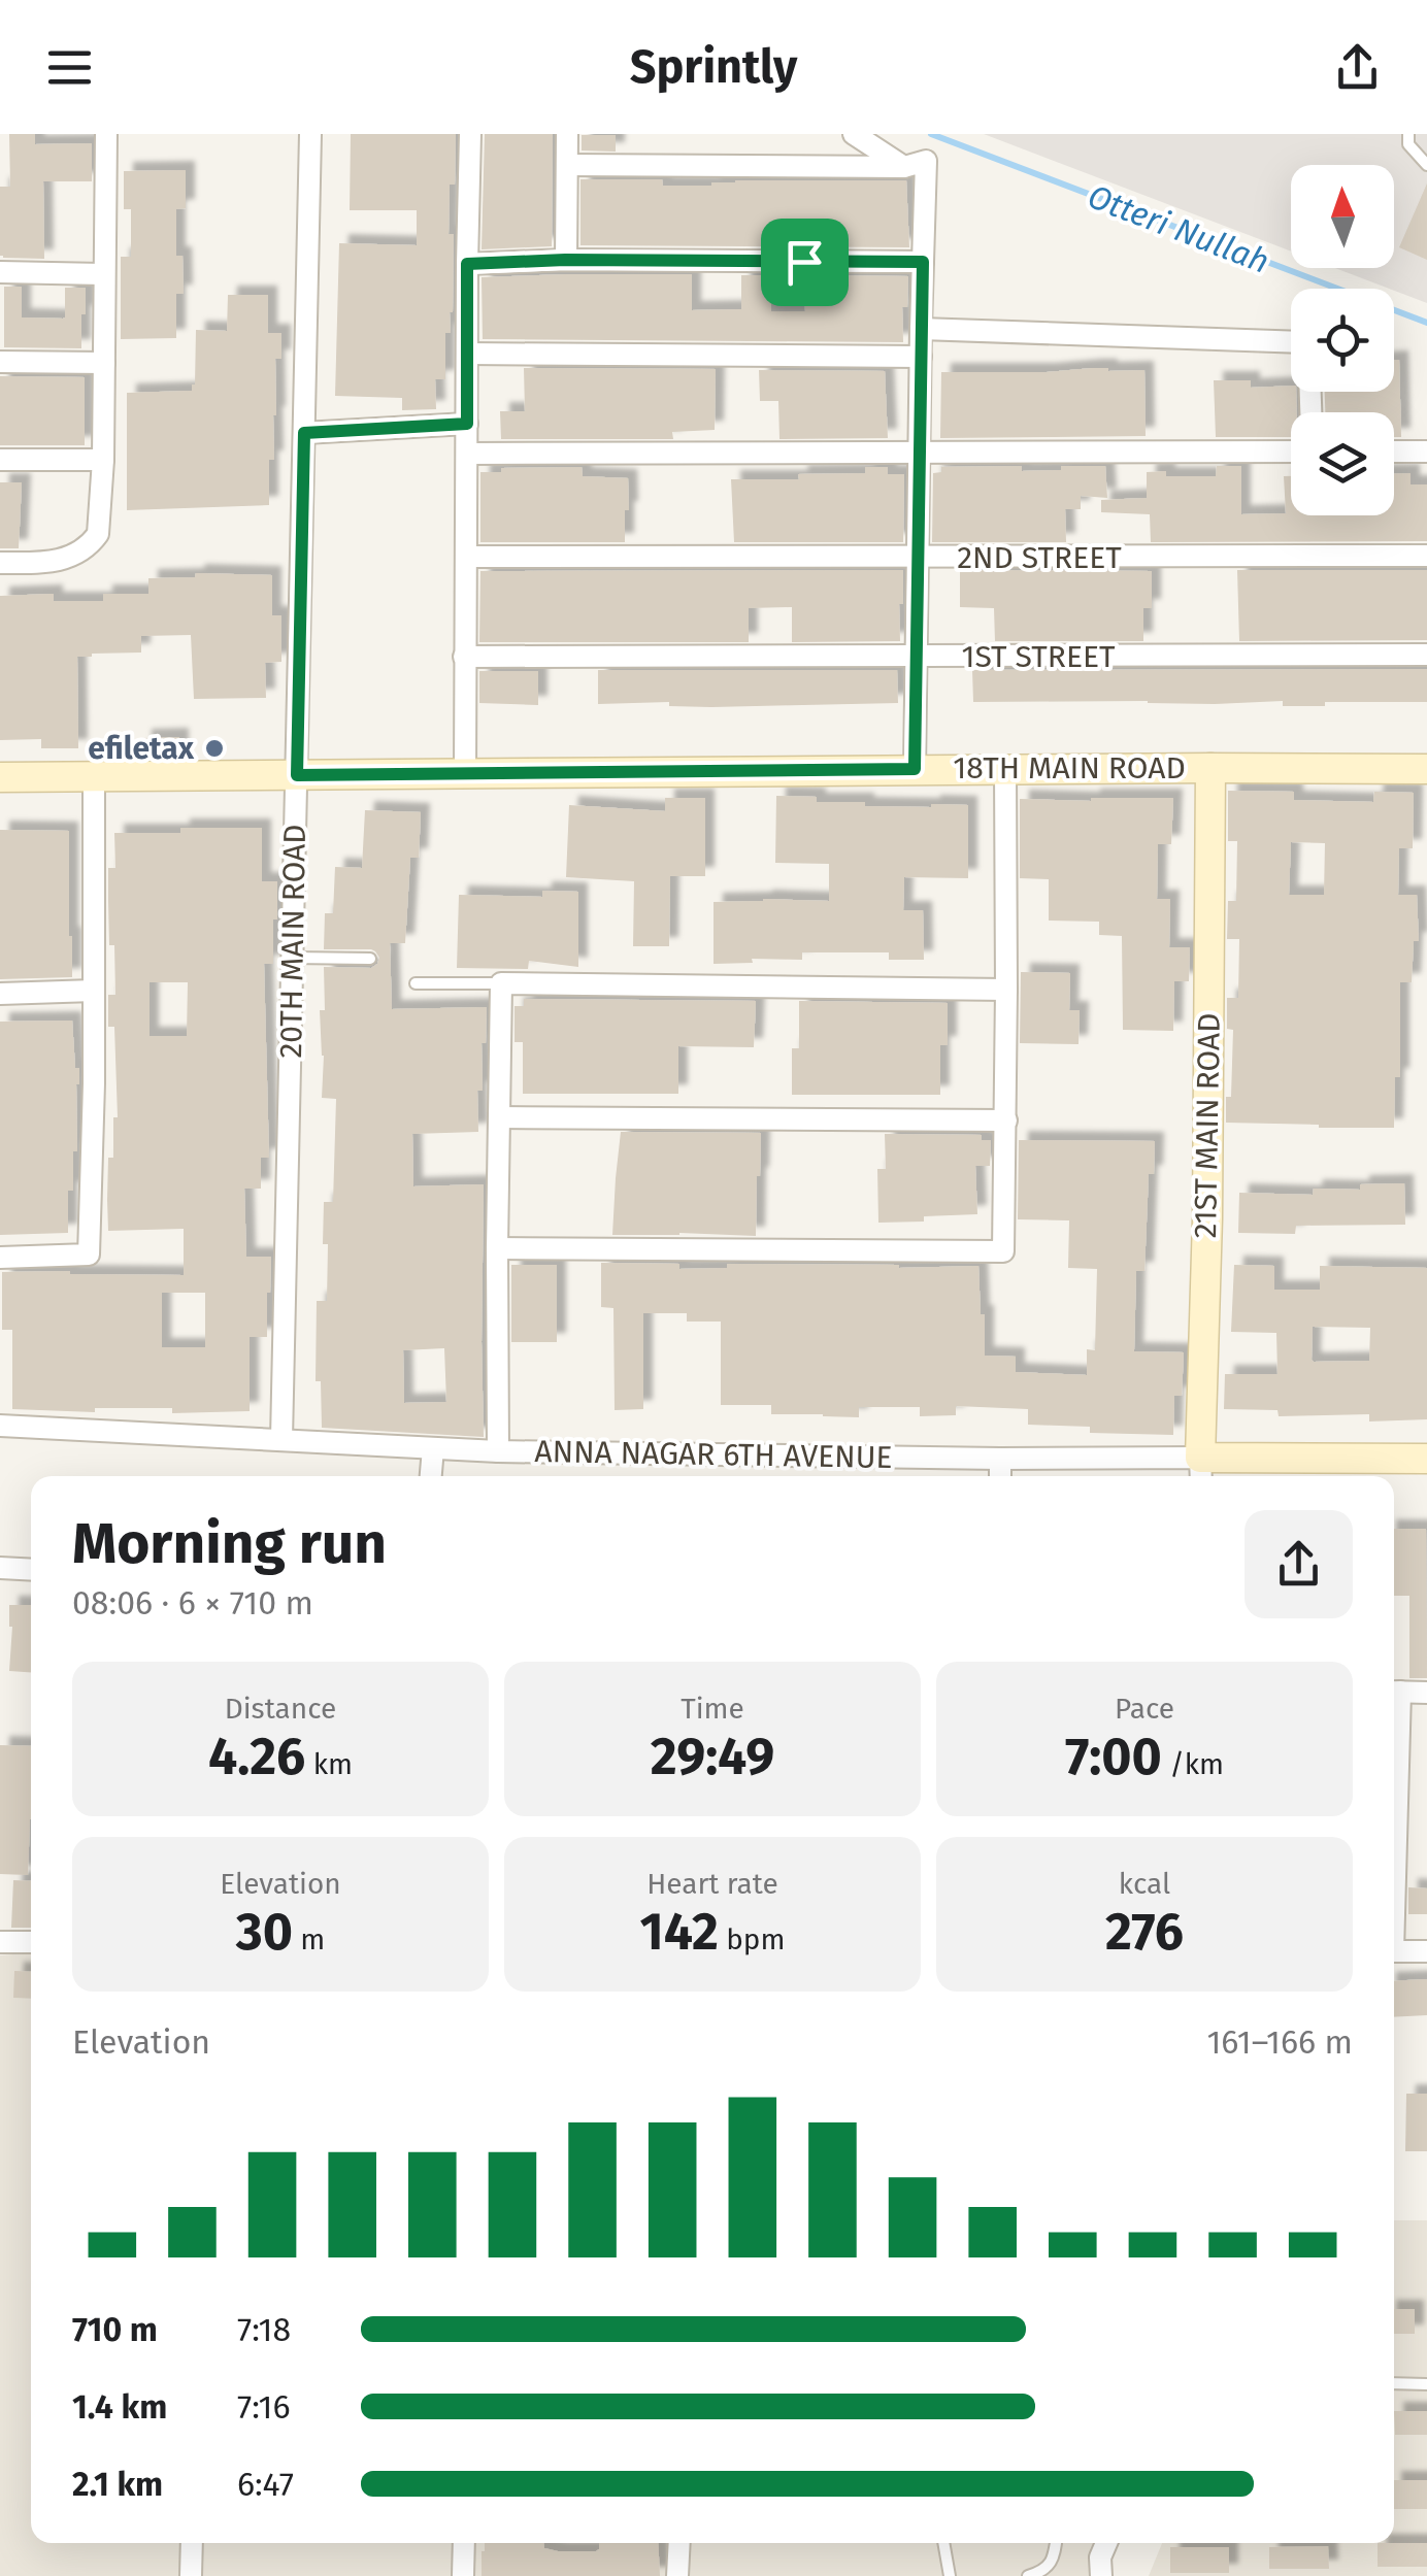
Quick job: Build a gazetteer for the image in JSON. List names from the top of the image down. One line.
{"streets":{"street":["2ND STREET","1ST STREET","18TH MAIN ROAD","20TH MAIN ROAD","21ST MAIN ROAD","ANNA NAGAR 6TH AVENUE"]},"crossings":[["18TH MAIN ROAD","20TH MAIN ROAD"],["18TH MAIN ROAD","21ST MAIN ROAD"],["20TH MAIN ROAD","ANNA NAGAR 6TH AVENUE"],["21ST MAIN ROAD","ANNA NAGAR 6TH AVENUE"]],"water":["Otteri Nullah"],"places":["efiletax"],"north":"top","page":{"header":"Sprintly","heading":["Morning run","08:06 · 6 × 710 m"],"stats":[["Distance","4.26 km"],["Time","29:49"],["Pace","7:00 /km"],["Elevation","30 m"],["Heart rate","142 bpm"],["kcal","276"]],"chart":["Elevation","161–166 m"],"list":[{"name":"710 m","note":"7:18"},{"name":"1.4 km","note":"7:16"},{"name":"2.1 km","note":"6:47"}]}}
